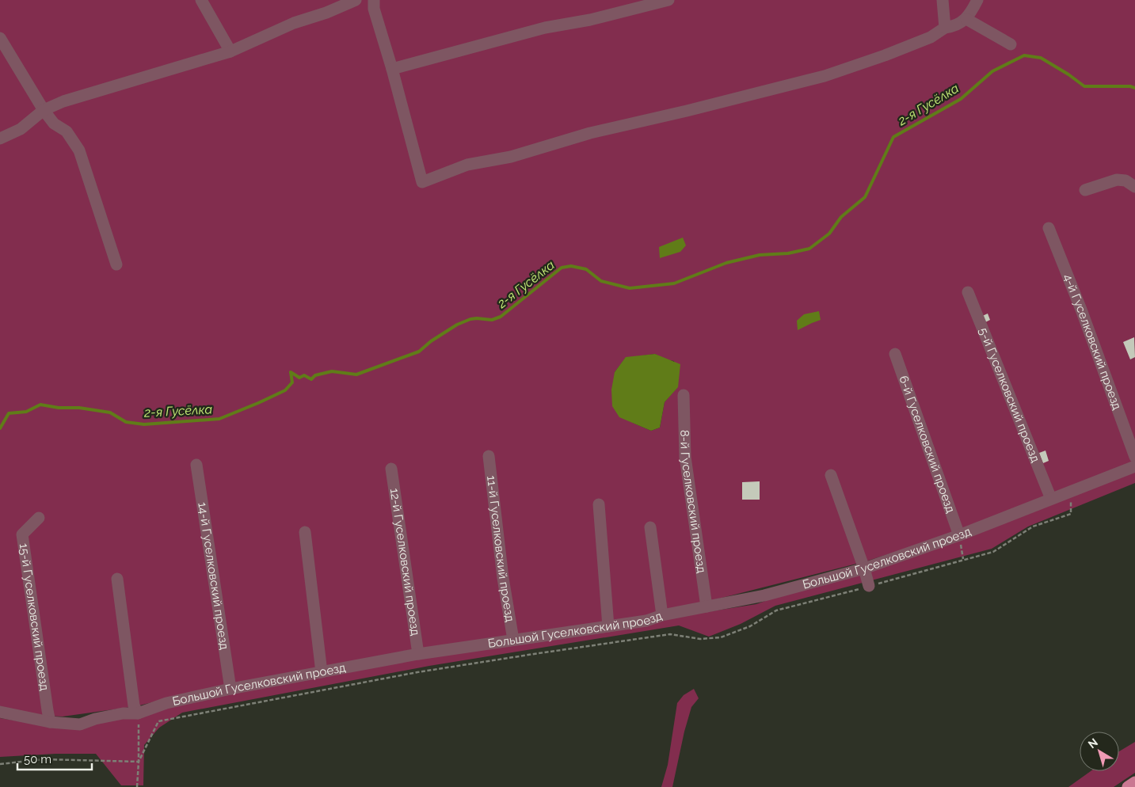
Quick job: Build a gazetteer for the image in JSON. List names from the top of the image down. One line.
{"streets":{"street":["4-й Гуселковский проезд","5-й Гуселковский проезд","6-й Гуселковский проезд","8-й Гуселковский проезд","11-й Гуселковский проезд","Большой Гуселковский проезд","12-й Гуселковский проезд","14-й Гуселковский проезд","15-й Гуселковский проезд"]},"crossings":[["5-й Гуселковский проезд","Большой Гуселковский проезд"],["6-й Гуселковский проезд","Большой Гуселковский проезд"],["8-й Гуселковский проезд","Большой Гуселковский проезд"],["11-й Гуселковский проезд","Большой Гуселковский проезд"],["Большой Гуселковский проезд","12-й Гуселковский проезд"],["Большой Гуселковский проезд","14-й Гуселковский проезд"],["Большой Гуселковский проезд","15-й Гуселковский проезд"]],"water":["2-я Гусёлка"],"scale_bar":"50 m","north":"top left"}
